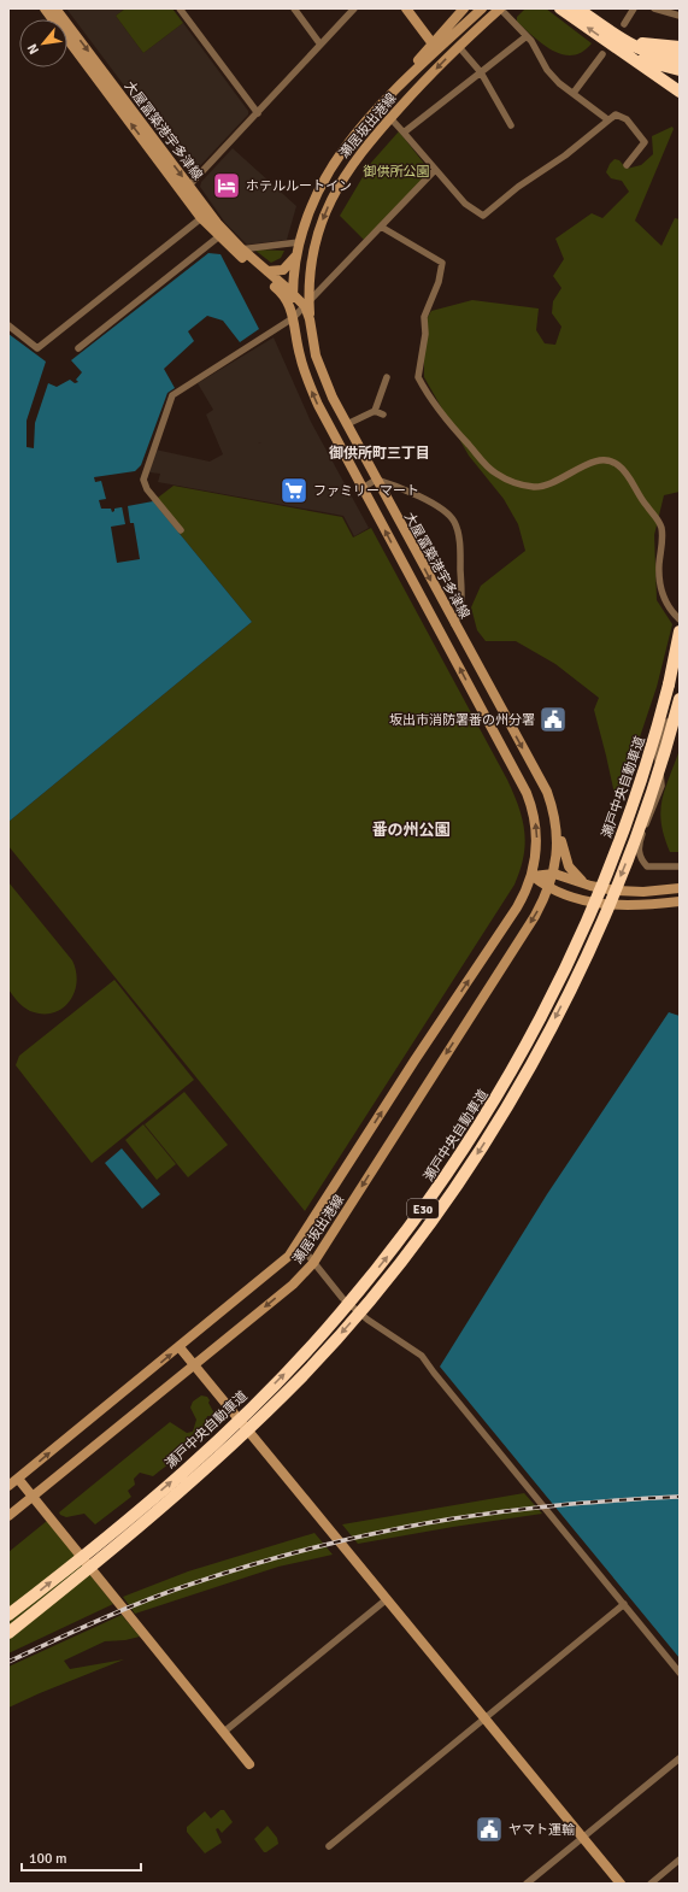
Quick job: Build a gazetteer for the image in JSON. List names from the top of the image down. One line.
{"streets":{"highway":["瀬戸中央自動車道","E30"],"main road":["瀬居坂出港線","大屋冨築港宇多津線"]},"crossings":[["瀬居坂出港線","大屋冨築港宇多津線"]],"districts":["御供所町三丁目","番の州公園"],"parks":["御供所公園"],"places":{"hotel":["ホテルルートイン"],"supermarket":["ファミリーマート"],"public building":["坂出市消防署番の州分署","ヤマト運輸"]},"scale_bar":"100 m","north":"bottom left"}
